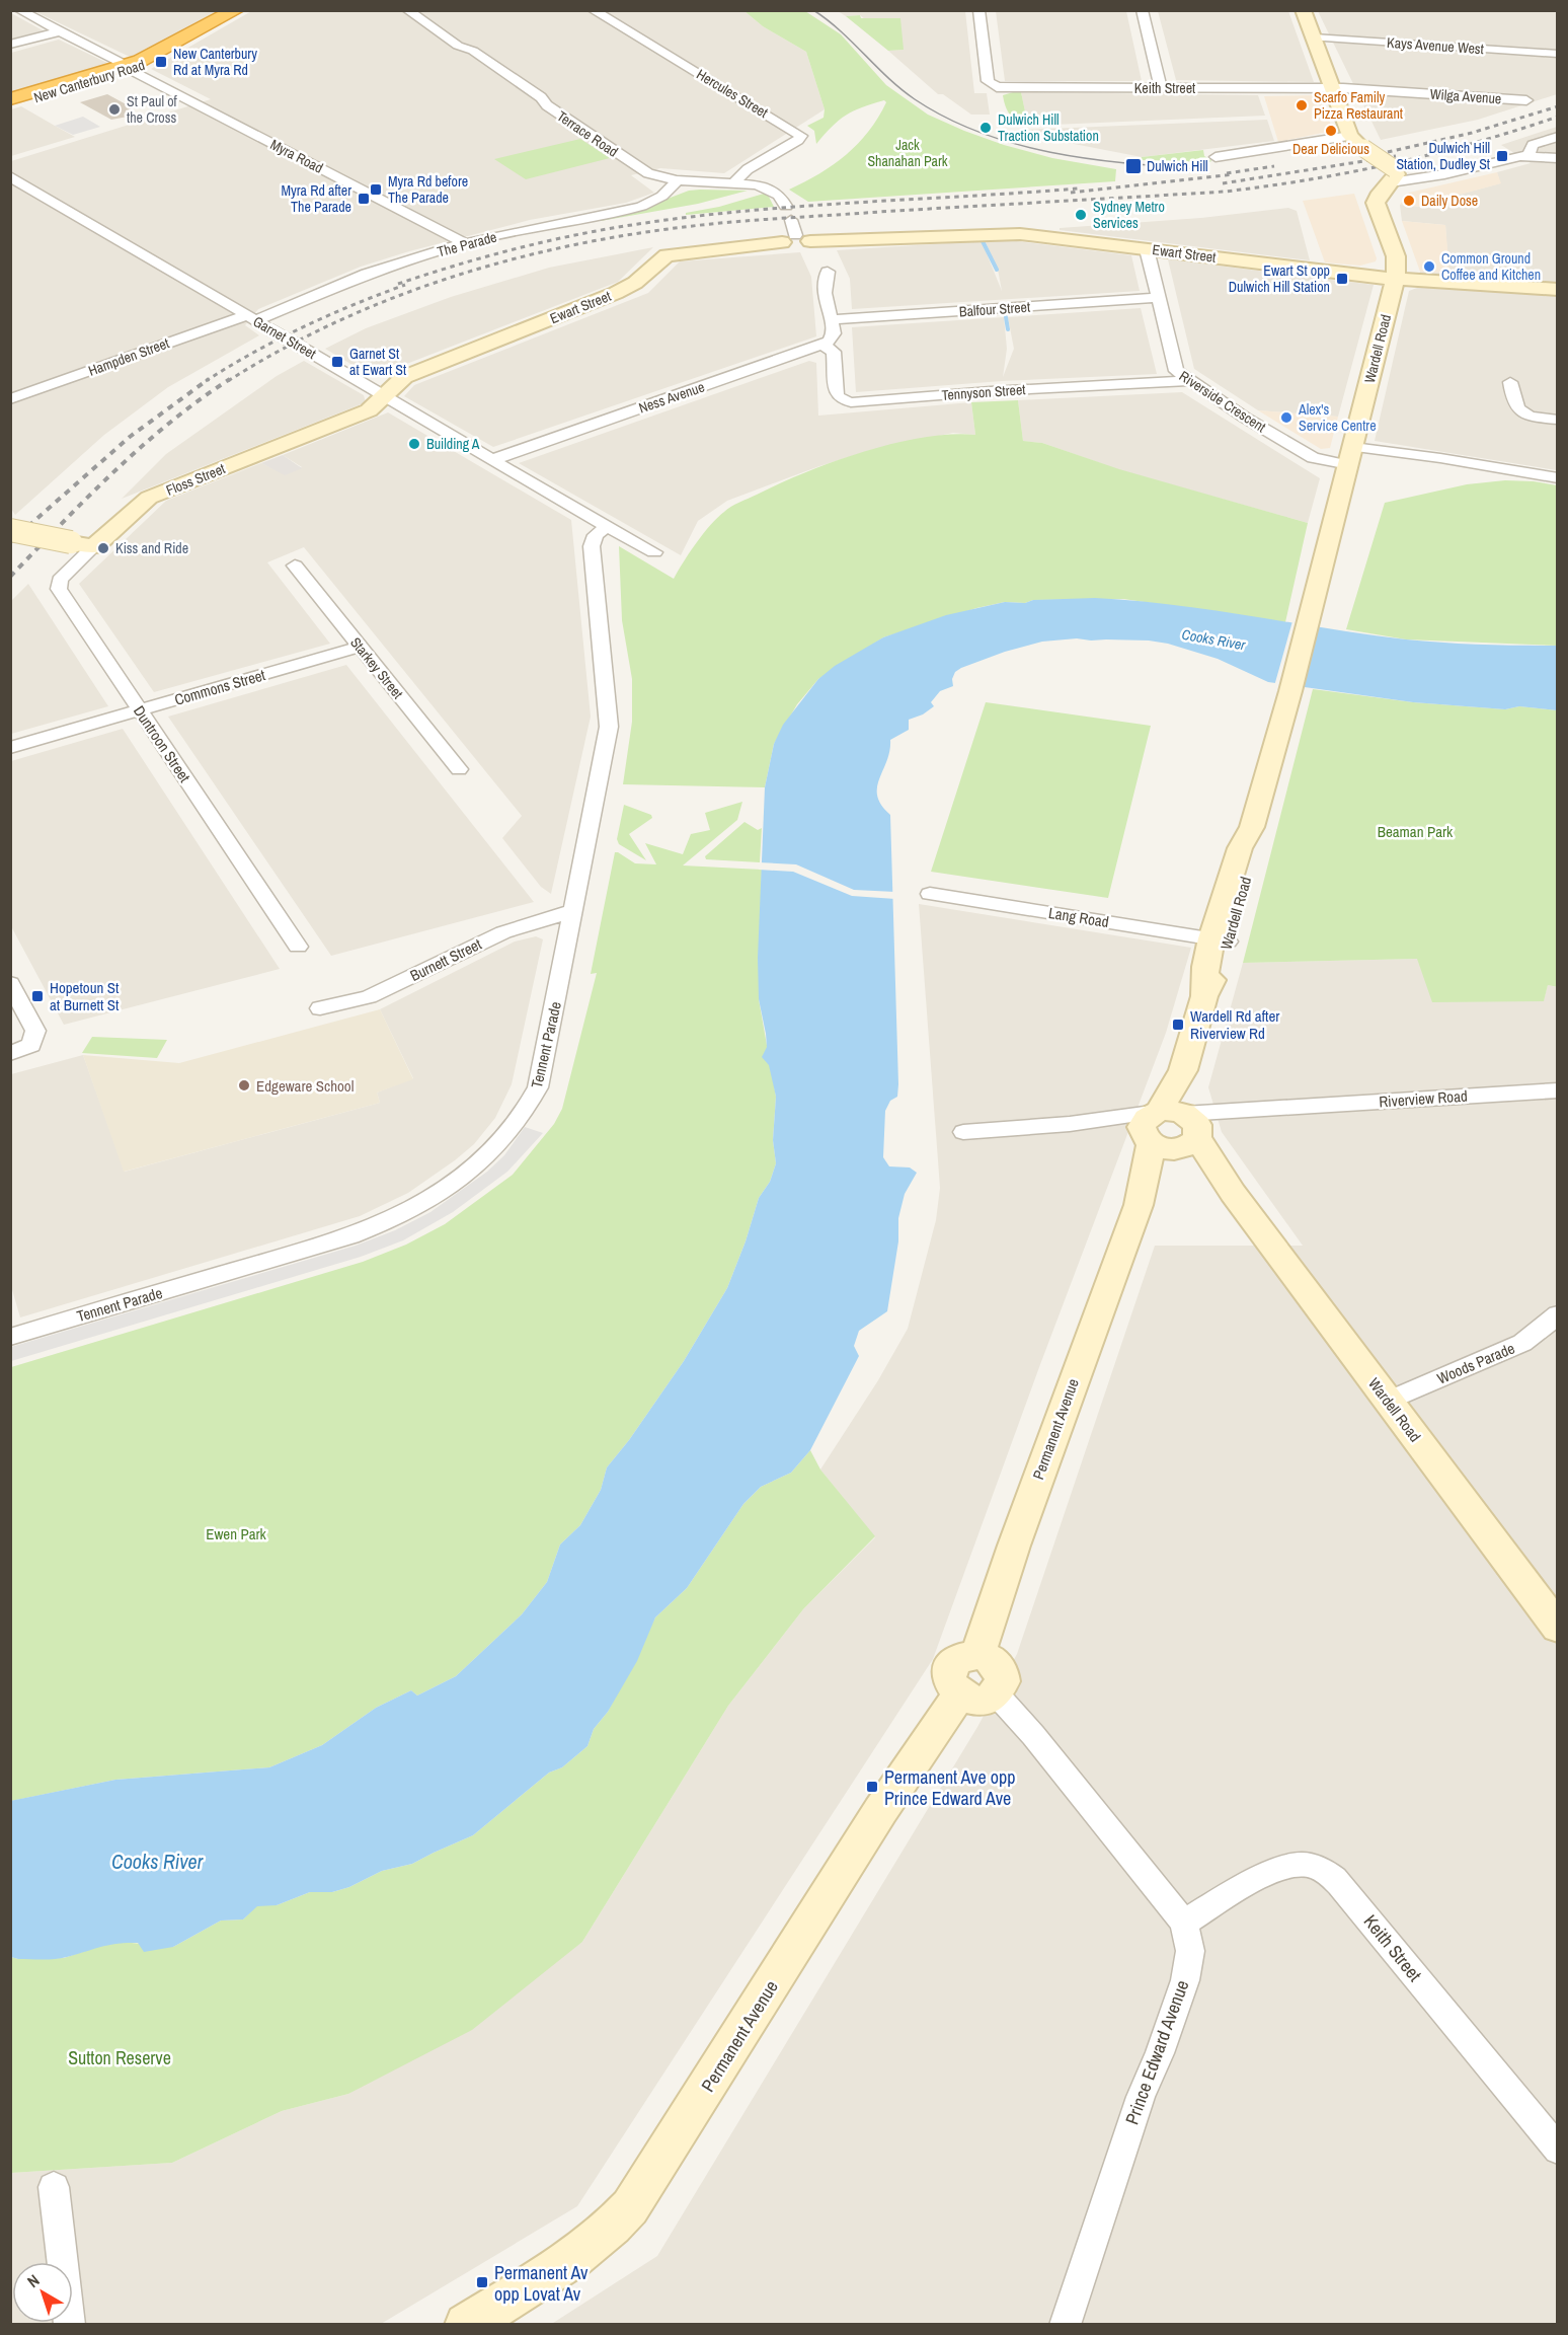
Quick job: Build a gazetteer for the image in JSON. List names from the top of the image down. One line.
{"streets":{"highway":["New Canterbury Road"],"main road":["Ewart Street","Wardell Road","Floss Street","Permanent Avenue"],"street":["Kays Avenue West","Keith Street","Hercules Street","Wilga Avenue","Terrace Road","Myra Road","The Parade","Balfour Street","Garnet Street","Hampden Street","Tennyson Street","Ness Avenue","Riverside Crescent","Starkey Street","Commons Street","Duntroon Street","Lang Road","Burnett Street","Tennent Parade","Riverview Road","Woods Parade","Prince Edward Avenue"]},"crossings":[["New Canterbury Road","Myra Road"],["Keith Street","Wilga Avenue"],["Keith Street","Prince Edward Avenue"],["Hercules Street","Terrace Road"],["Terrace Road","The Parade"],["Myra Road","The Parade"],["The Parade","Garnet Street"],["The Parade","Hampden Street"],["Ewart Street","Garnet Street"],["Ewart Street","Wardell Road"],["Ewart Street","Riverside Crescent"],["Ewart Street","Floss Street"],["Balfour Street","Riverside Crescent"],["Garnet Street","Hampden Street"],["Garnet Street","Ness Avenue"],["Garnet Street","Floss Street"],["Garnet Street","Tennent Parade"],["Wardell Road","Riverside Crescent"],["Wardell Road","Lang Road"],["Wardell Road","Riverview Road"],["Wardell Road","Woods Parade"],["Wardell Road","Permanent Avenue"],["Tennyson Street","Ness Avenue"],["Tennyson Street","Riverside Crescent"],["Floss Street","Duntroon Street"],["Starkey Street","Commons Street"],["Commons Street","Duntroon Street"],["Burnett Street","Tennent Parade"],["Riverview Road","Permanent Avenue"],["Permanent Avenue","Prince Edward Avenue"]],"water":["Cooks River"],"parks":["Jack Shanahan Park","Beaman Park","Ewen Park","Sutton Reserve"],"places":{"transit":["New Canterbury Rd at Myra Rd","Dulwich Hill Station, Dudley St","Dulwich Hill","Myra Rd before The Parade","Myra Rd after The Parade","Ewart St opp Dulwich Hill Station","Garnet St at Ewart St","Hopetoun St at Burnett St","Wardell Rd after Riverview Rd","Permanent Ave opp Prince Edward Ave","Permanent Av opp Lovat Av"],"other":["Scarfo Family Pizza Restaurant","St Paul of the Cross","Dulwich Hill Traction Substation","Dear Delicious","Daily Dose","Sydney Metro Services","Common Ground Coffee and Kitchen","Alex's Service Centre","Building A","Kiss and Ride","Edgeware School"]},"north":"top left"}
